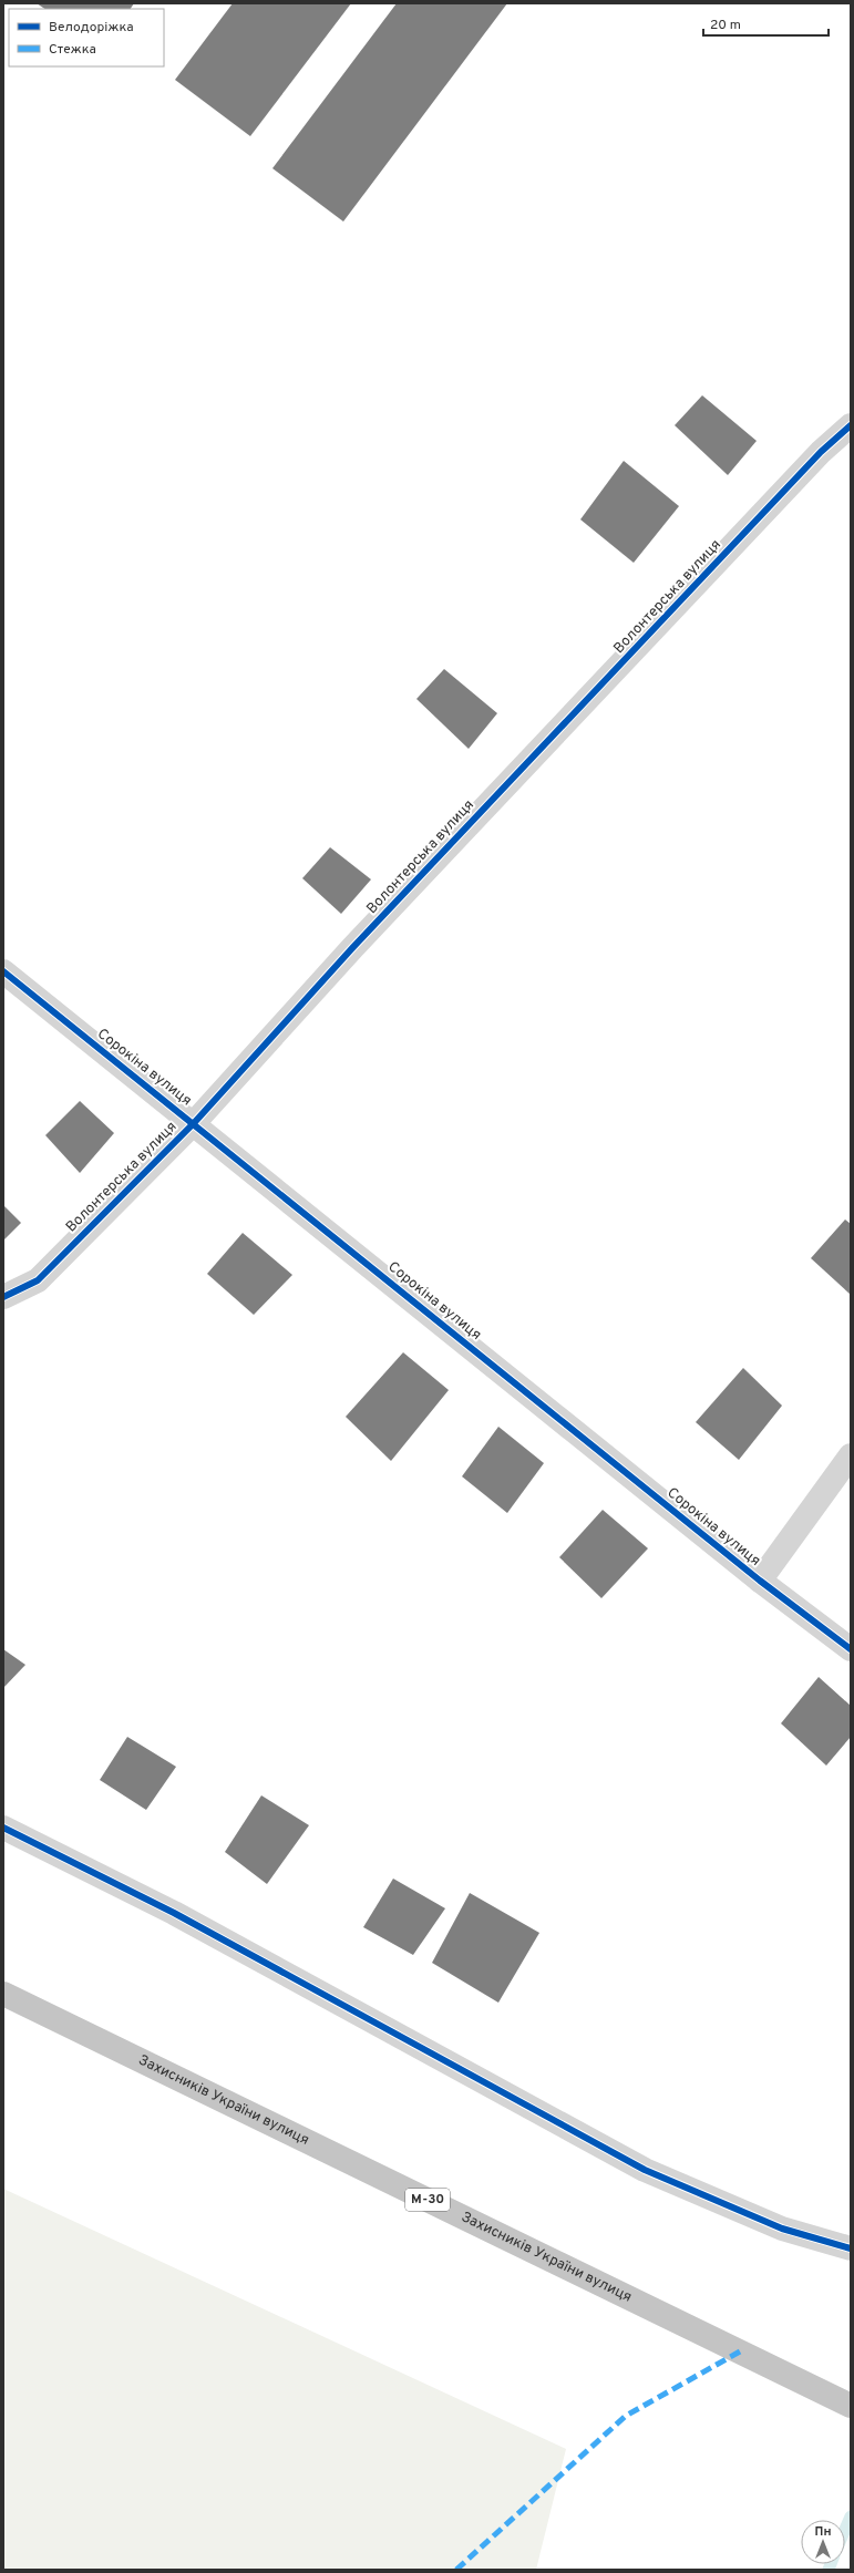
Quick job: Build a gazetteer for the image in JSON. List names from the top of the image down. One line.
{"streets":{"highway":["Захисників України вулиця","М-30"],"street":["Волонтерська вулиця","Сорокіна вулиця"]},"crossings":[["Волонтерська вулиця","Сорокіна вулиця"]],"legend":["Велодоріжка","Стежка"],"scale_bar":"20 m","north":"top"}
